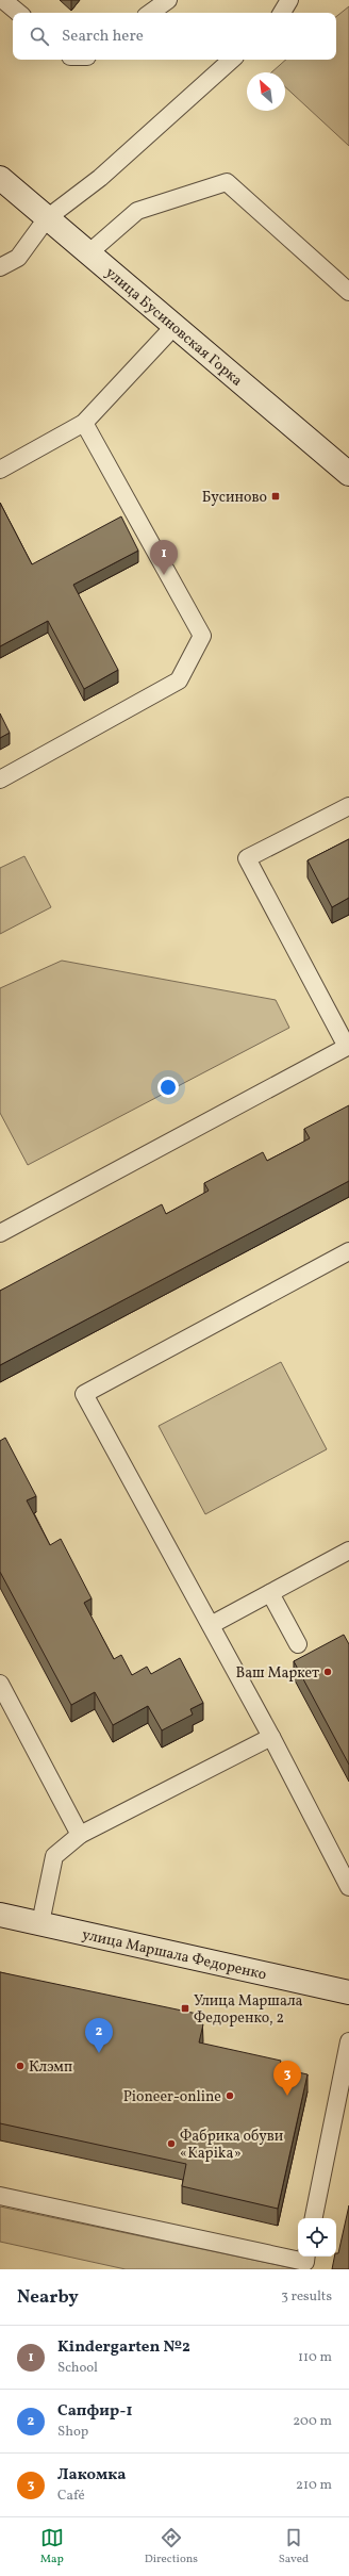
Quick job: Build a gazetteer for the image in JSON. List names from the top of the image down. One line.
{"streets":{"street":["улица Бусиновская Горка","улица Маршала Федоренко"]},"places":{"transit":["Бусиново","Улица Маршала Федоренко, 2"],"other":["Ваш Маркет","Клэмп","Pioneer-online","Фабрика обуви «Kapika»"]},"north":"top left","page":{"search":"Search here","pins":["1","2","3"],"heading":["Nearby","3 results"],"list":[{"mark":"1","name":"Kindergarten №2","note":"School","value":"110 m"},{"mark":"2","name":"Сапфир-1","note":"Shop","value":"200 m"},{"mark":"3","name":"Лакомка","note":"Café","value":"210 m"}],"nav":["Map","Directions","Saved"]}}
